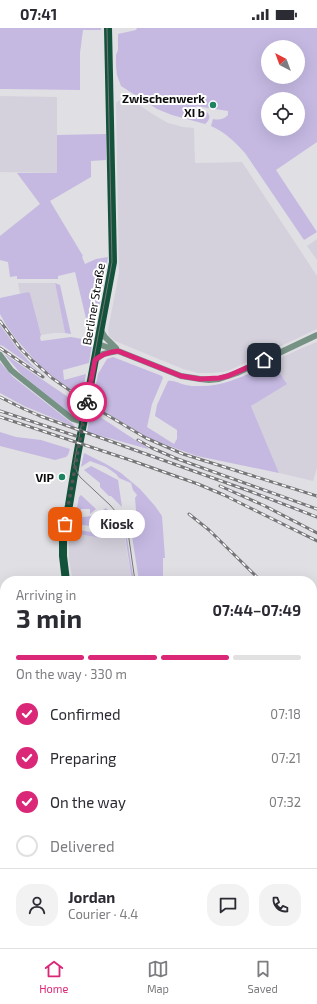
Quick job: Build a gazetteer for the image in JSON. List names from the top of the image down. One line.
{"streets":{"main road":["Berliner Straße"]},"places":["Zwischenwerk XI b","VIP","Kiosk"],"north":"top left","page":{"status":"07:41","bubble":"Kiosk","heading":["3 min","Arriving in","07:44–07:49"],"panel":["Jordan","Courier · 4.4"],"bar":"On the way · 330 m","list":[["Confirmed","07:18"],["Preparing","07:21"],["On the way","07:32"],"Delivered"],"tabs":["Home","Map","Saved"]}}
